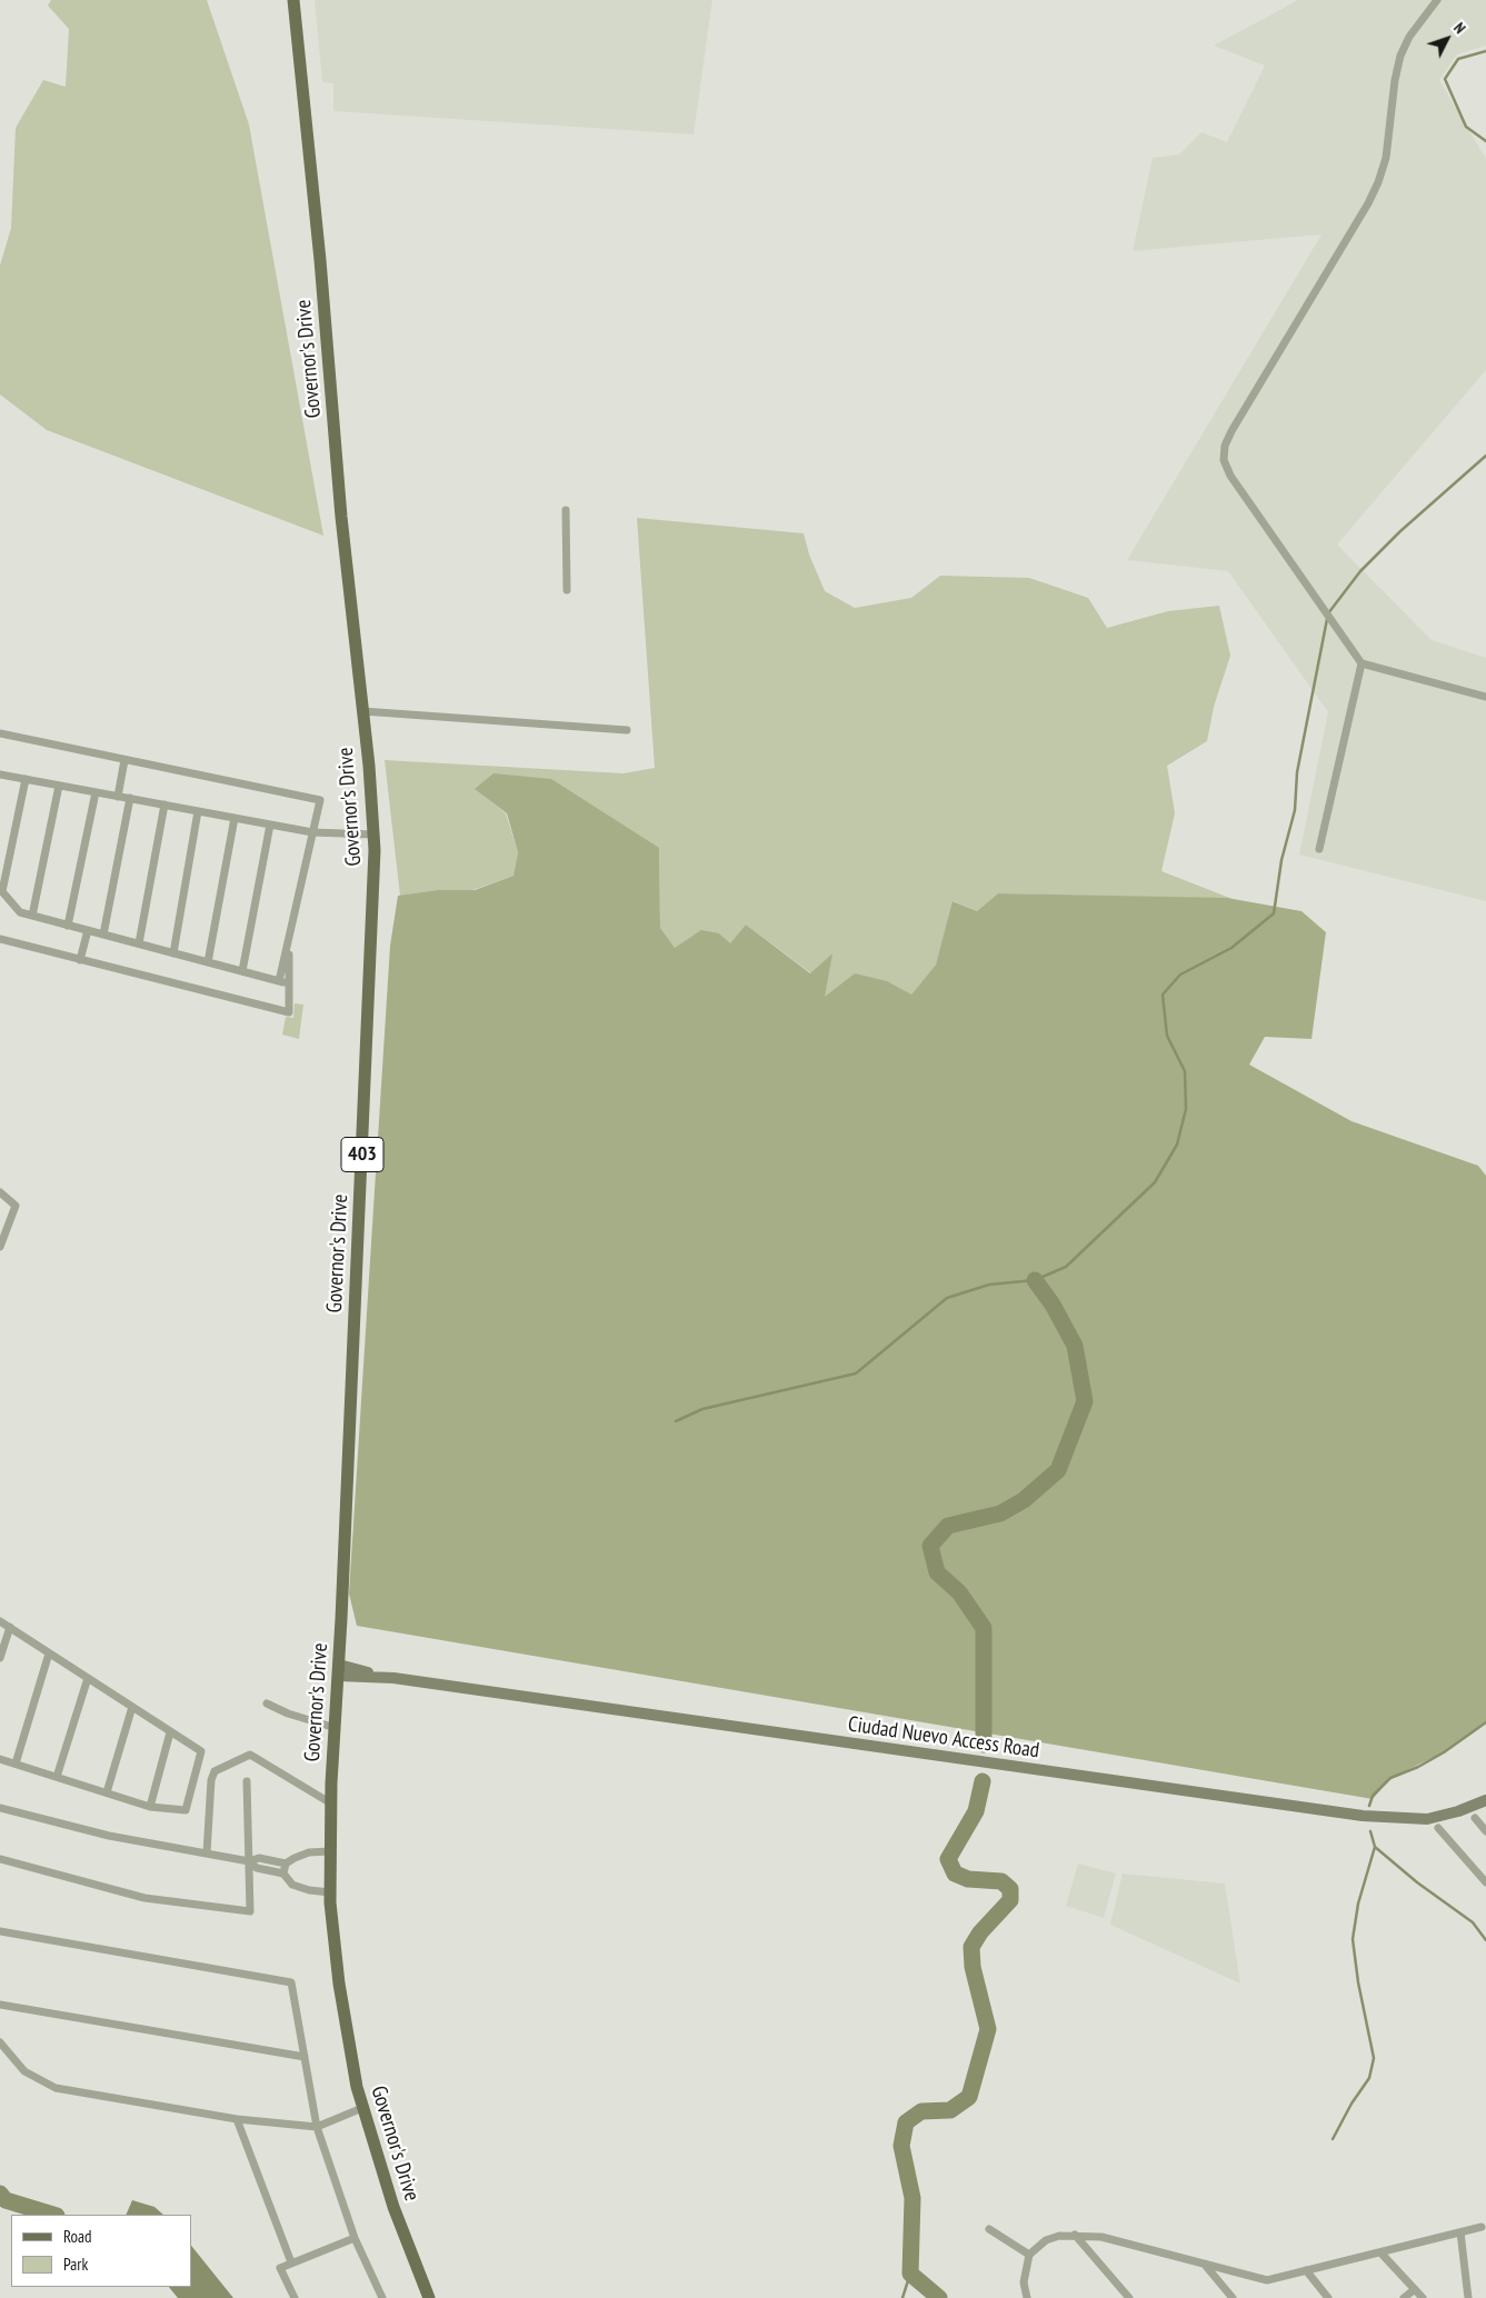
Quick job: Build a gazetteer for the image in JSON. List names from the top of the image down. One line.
{"streets":{"main road":["Governor's Drive","403"],"street":["Ciudad Nuevo Access Road"]},"crossings":[["Governor's Drive","Ciudad Nuevo Access Road"]],"legend":["Road","Park"],"north":"top right"}
